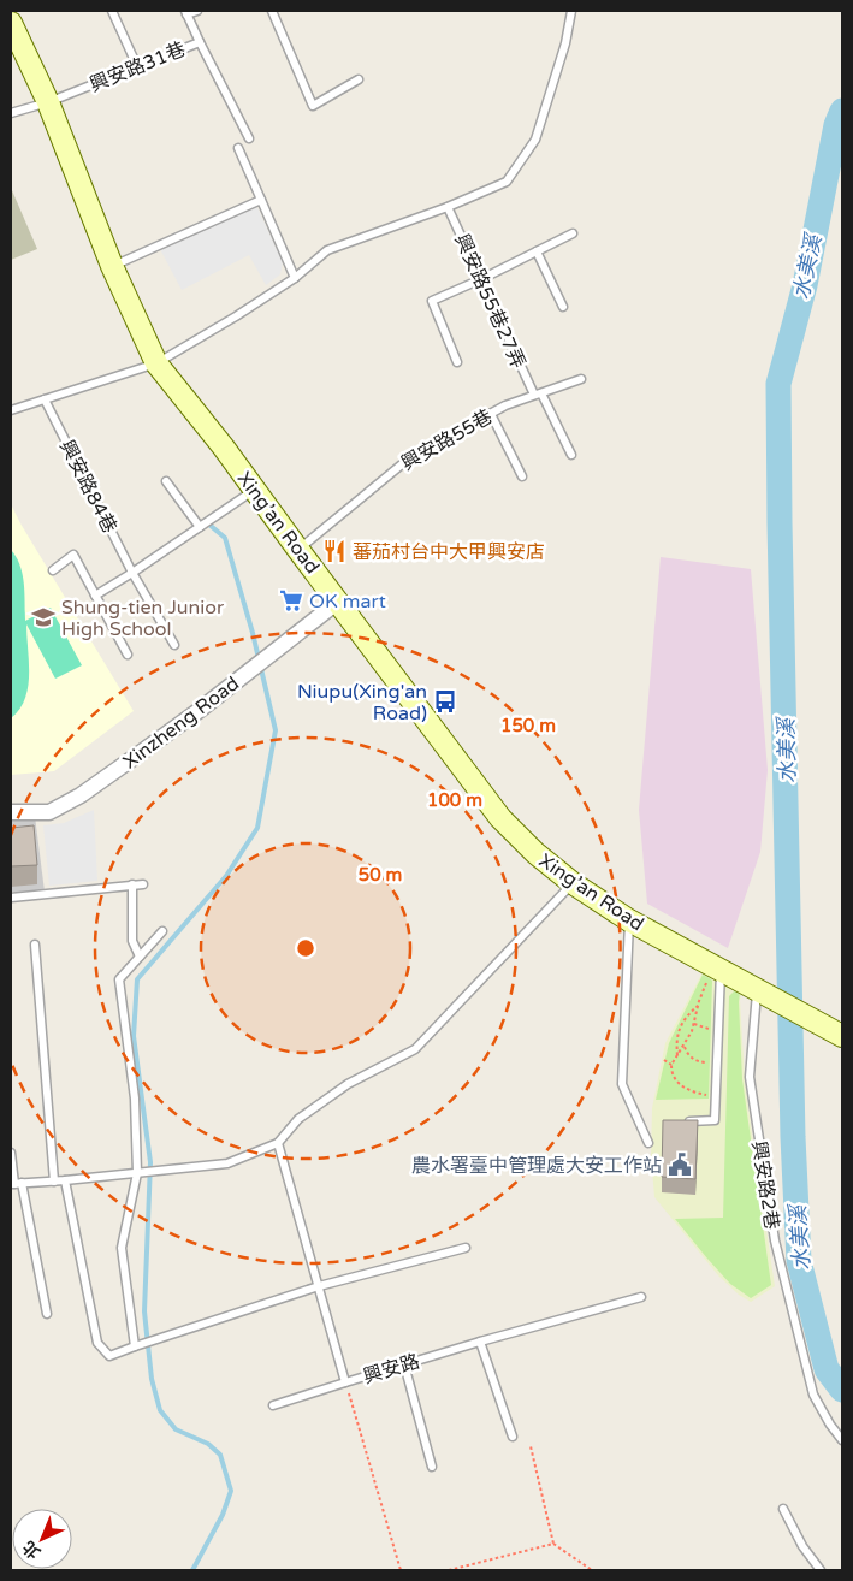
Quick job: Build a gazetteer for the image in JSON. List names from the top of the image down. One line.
{"streets":{"street":["Xing’an Road","Xinzheng Road"],"lane":["興安路31巷","興安路55巷27弄","興安路55巷","興安路84巷","興安路2巷","興安路"]},"crossings":[["興安路31巷","Xing’an Road"],["興安路55巷27弄","興安路55巷"],["興安路55巷","Xing’an Road"],["Xing’an Road","Xinzheng Road"],["Xing’an Road","興安路2巷"]],"water":["水美溪"],"places":{"restaurant":["蕃茄村台中大甲興安店"],"supermarket":["OK mart"],"school or university":["Shung-tien Junior High School"],"bus stop":["Niupu(Xing'an Road)"],"public building":["農水署臺中管理處大安工作站"]},"north":"bottom left","rings":["150 m","100 m","50 m"]}
